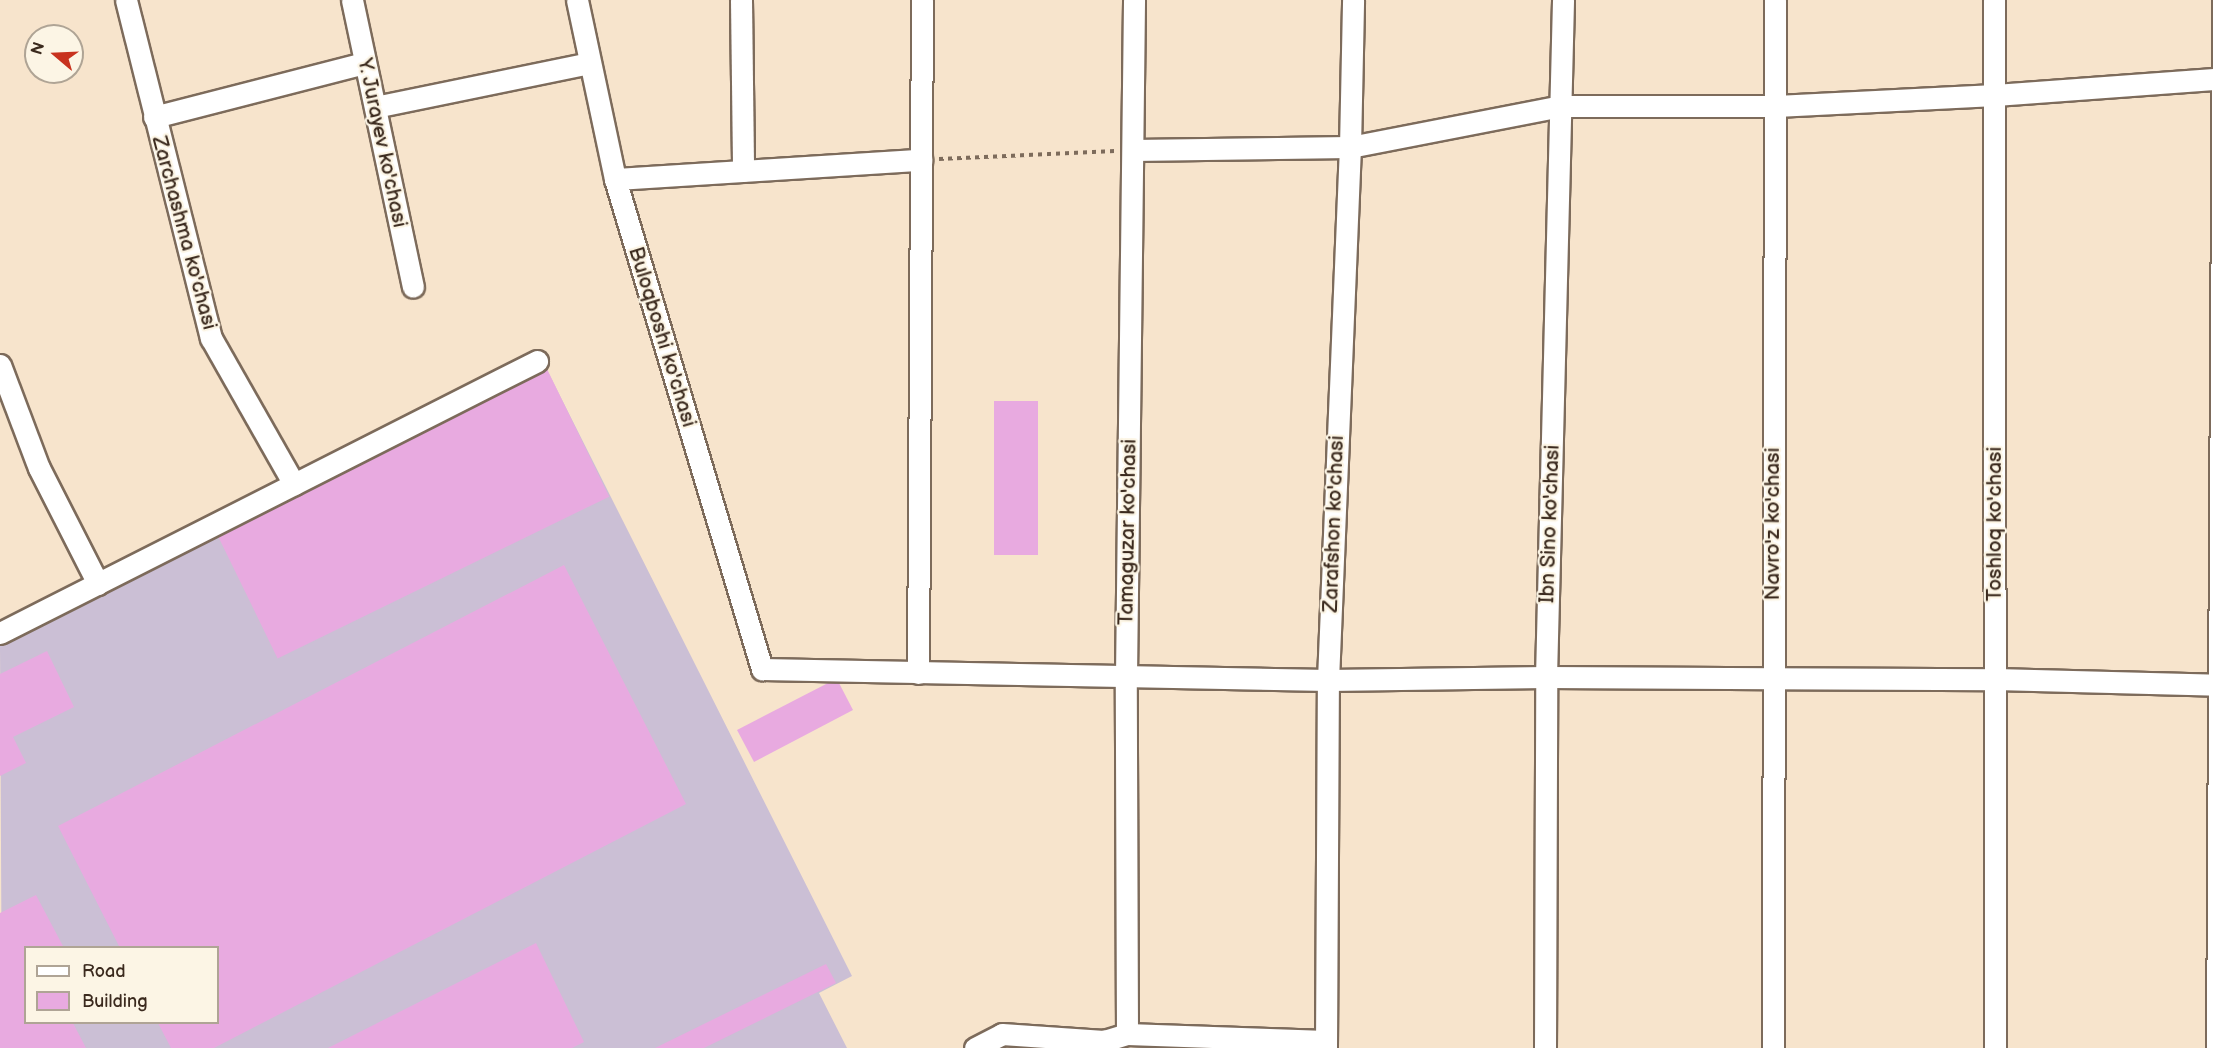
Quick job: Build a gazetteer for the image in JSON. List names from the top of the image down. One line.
{"streets":{"street":["Y. Jurayev ko'chasi","Zarchashma ko'chasi","Buloqboshi ko'chasi","Zarafshon ko'chasi","Ibn Sino ko'chasi","Navro'z ko'chasi","Toshloq ko'chasi","Tamaguzar ko'chasi"]},"legend":["Road","Building"],"north":"left"}
